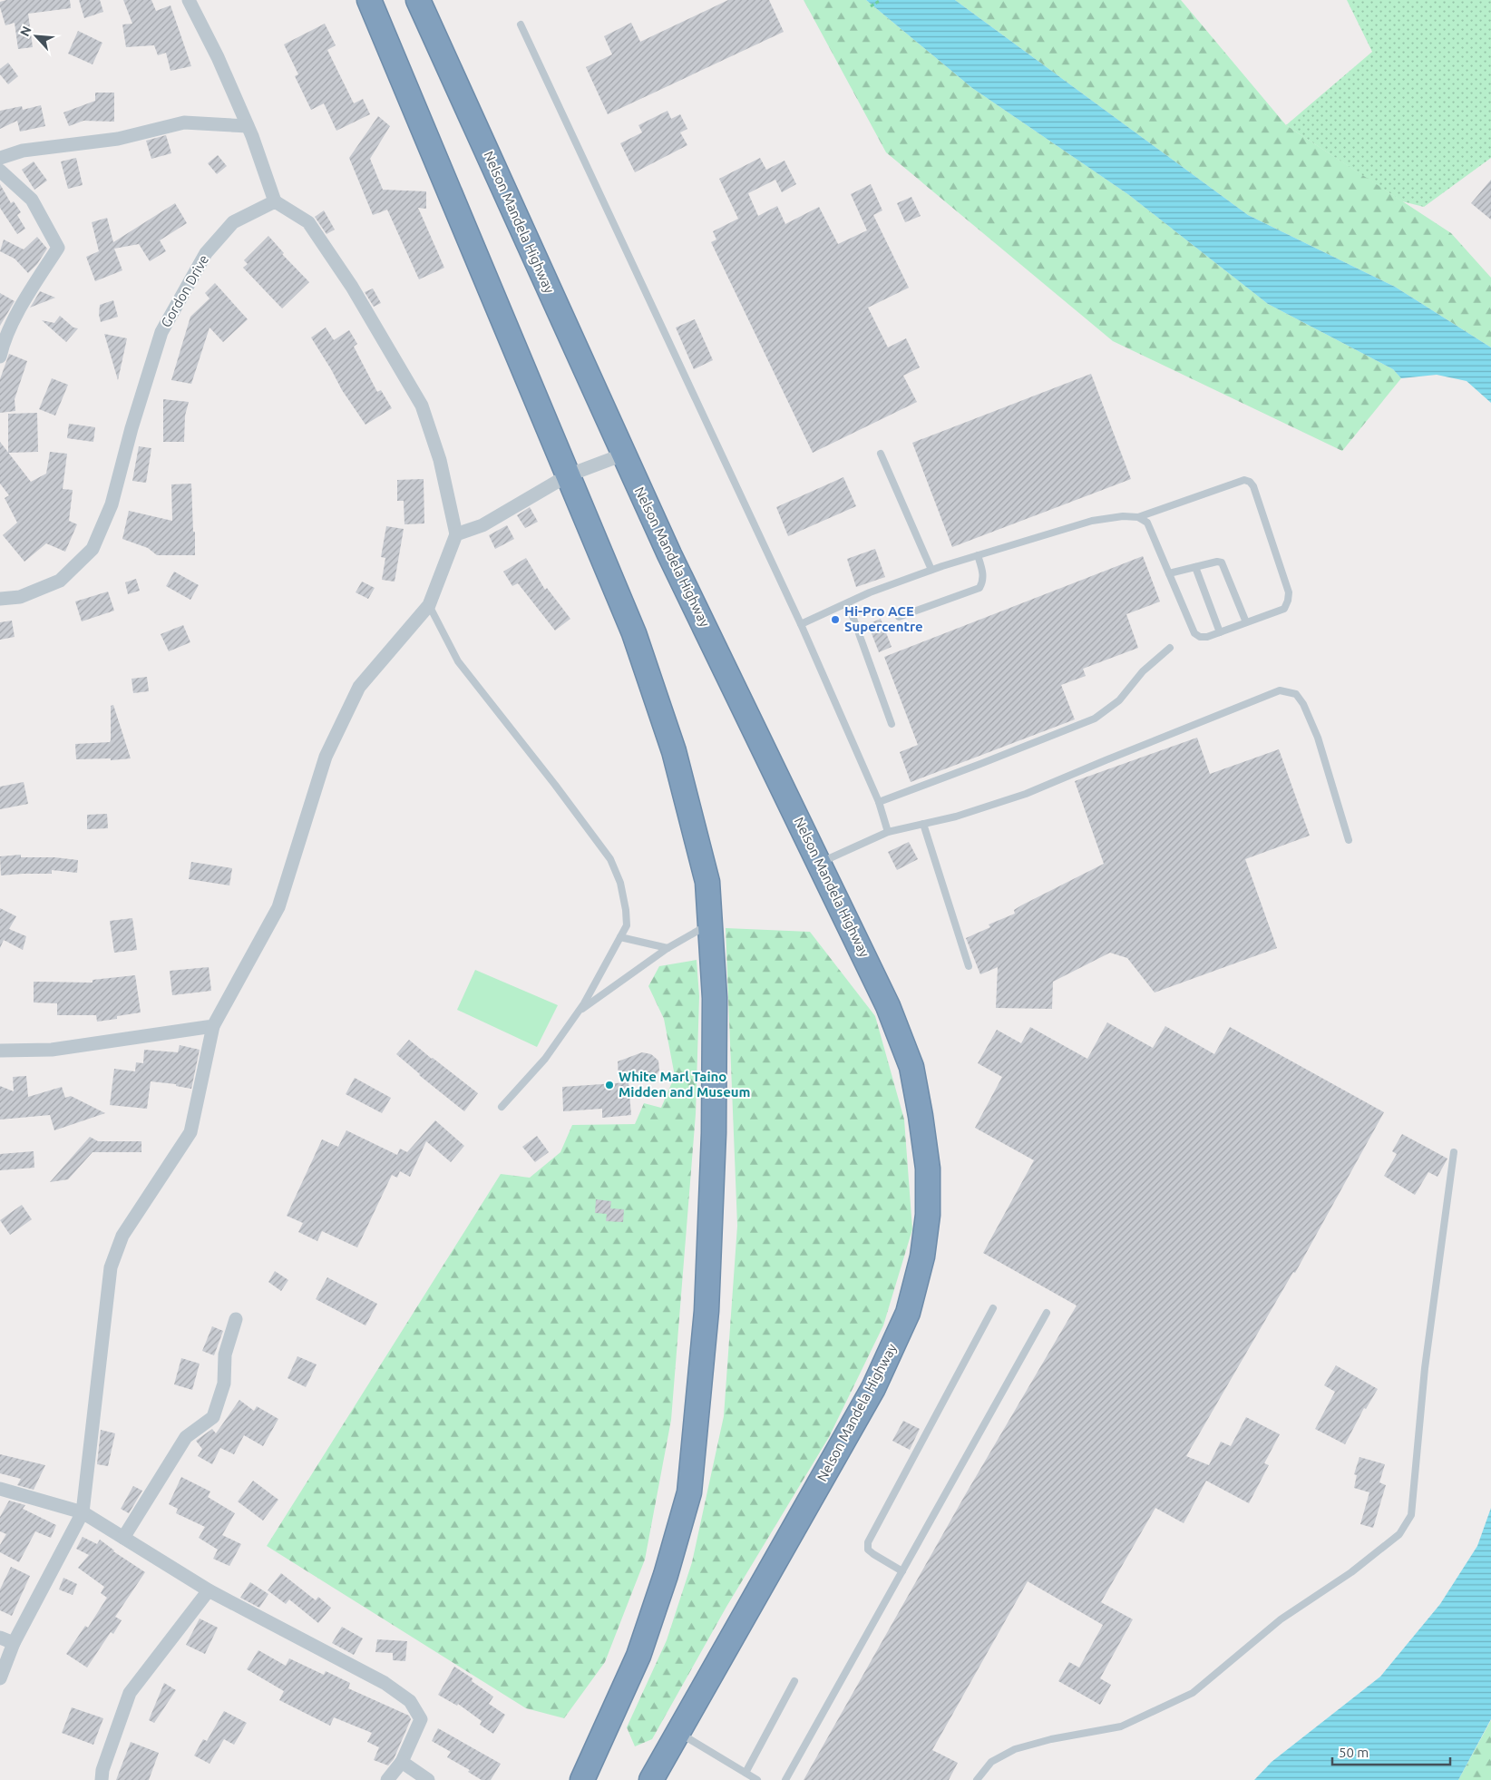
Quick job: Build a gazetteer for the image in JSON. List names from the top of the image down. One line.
{"streets":{"highway":["Nelson Mandela Highway"],"street":["Gordon Drive"]},"places":["Hi-Pro ACE Supercentre","White Marl Taino Midden and Museum"],"scale_bar":"50 m","north":"top left"}
